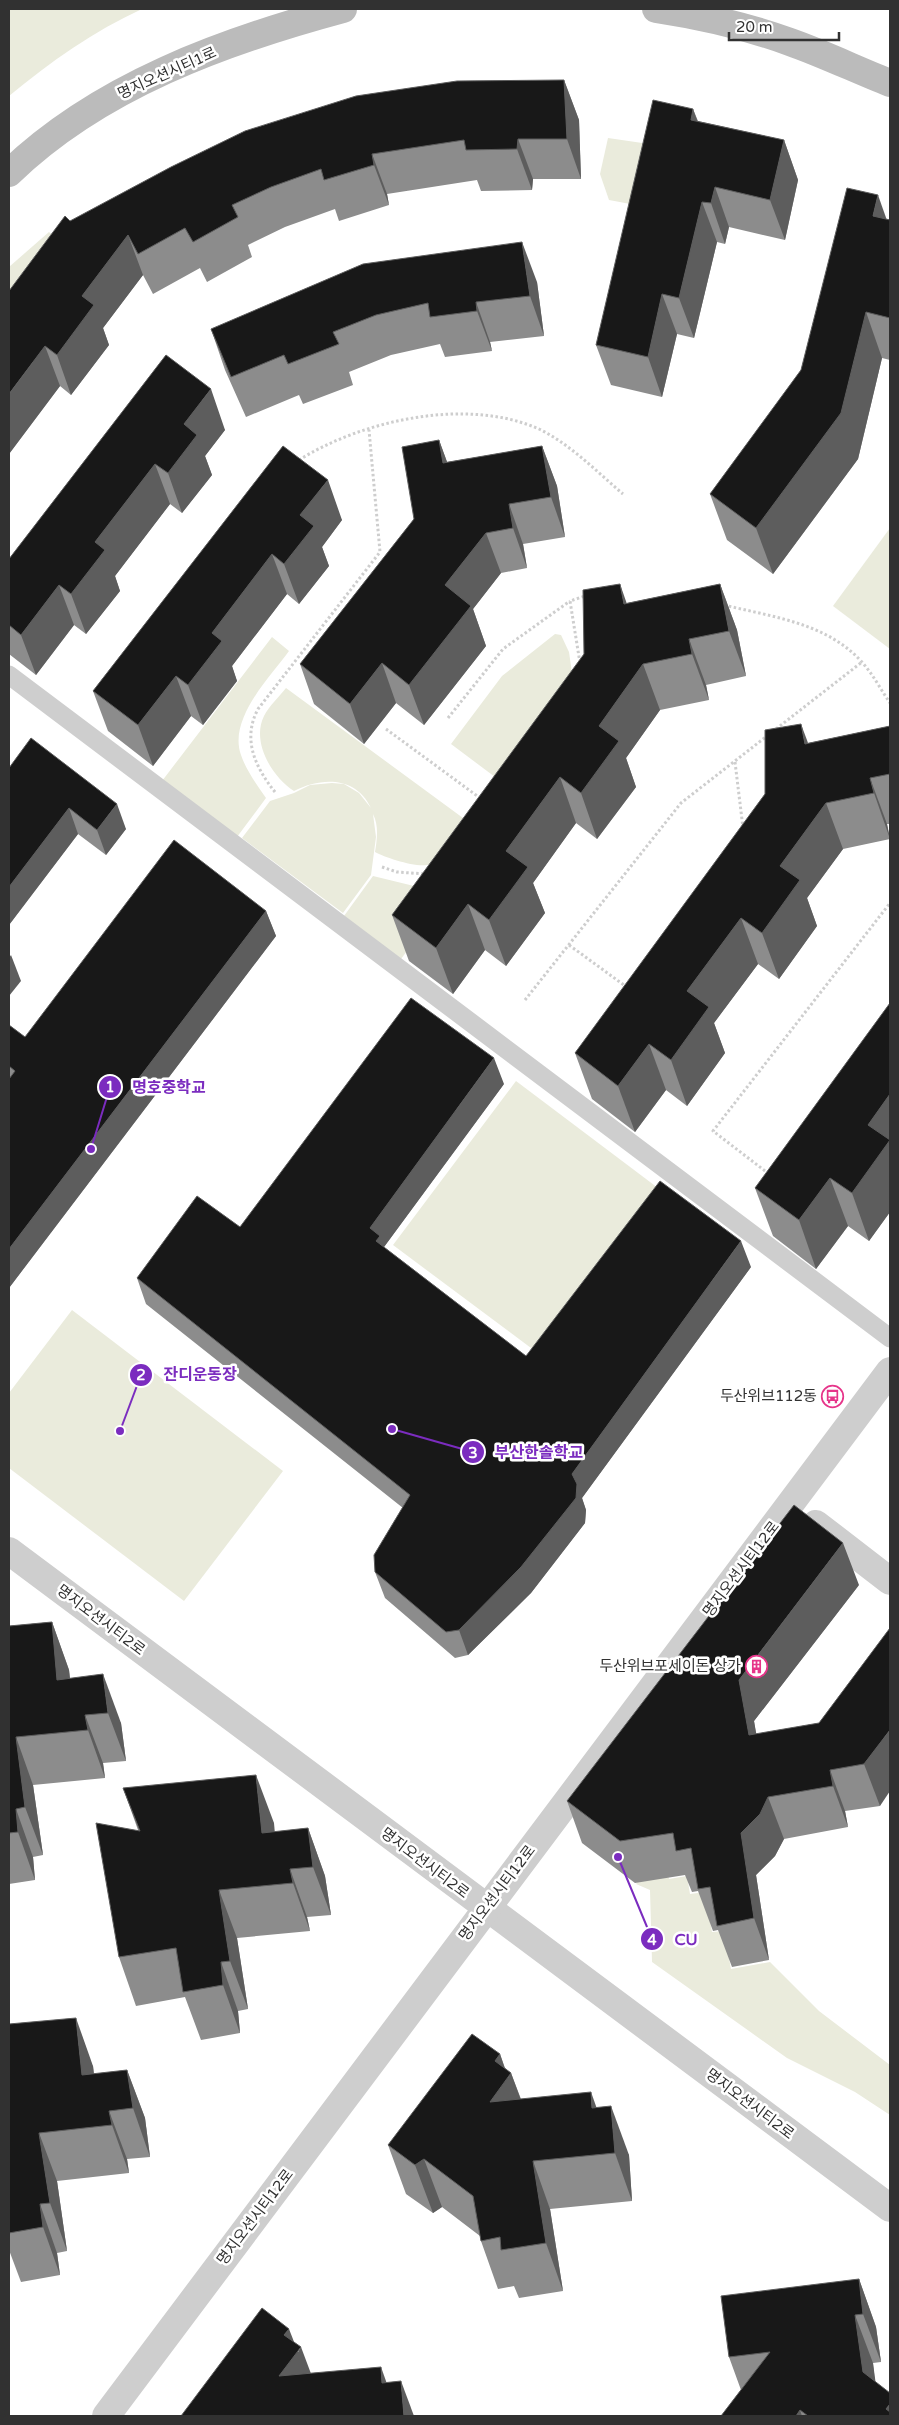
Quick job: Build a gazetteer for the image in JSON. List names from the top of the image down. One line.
{"streets":{"main road":["명지오션시티1로"],"street":["명지오션시티12로","명지오션시티2로"]},"crossings":[["명지오션시티12로","명지오션시티2로"]],"places":{"other":["명호중학교","부산한솔학교","잔디운동장","CU"],"bus stop":["두산위브112동"],"building":["두산위브포세이돈 상가"]},"scale_bar":"20 m"}
